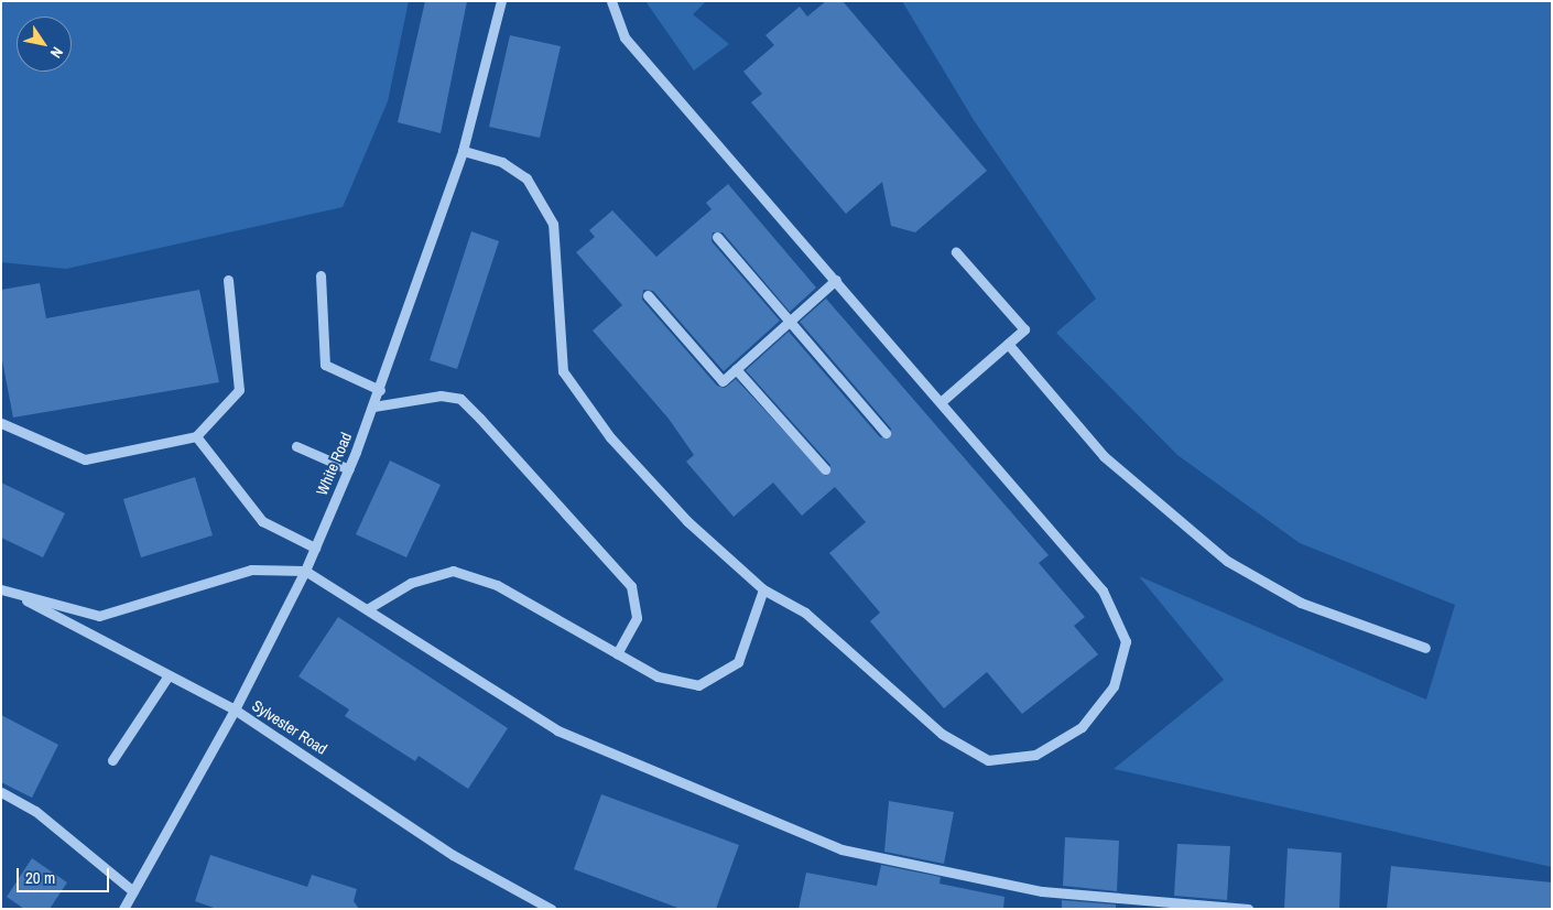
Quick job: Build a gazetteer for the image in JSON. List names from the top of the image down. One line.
{"streets":{"street":["White Road","Sylvester Road"]},"crossings":[["White Road","Sylvester Road"]],"scale_bar":"20 m","north":"bottom right"}
